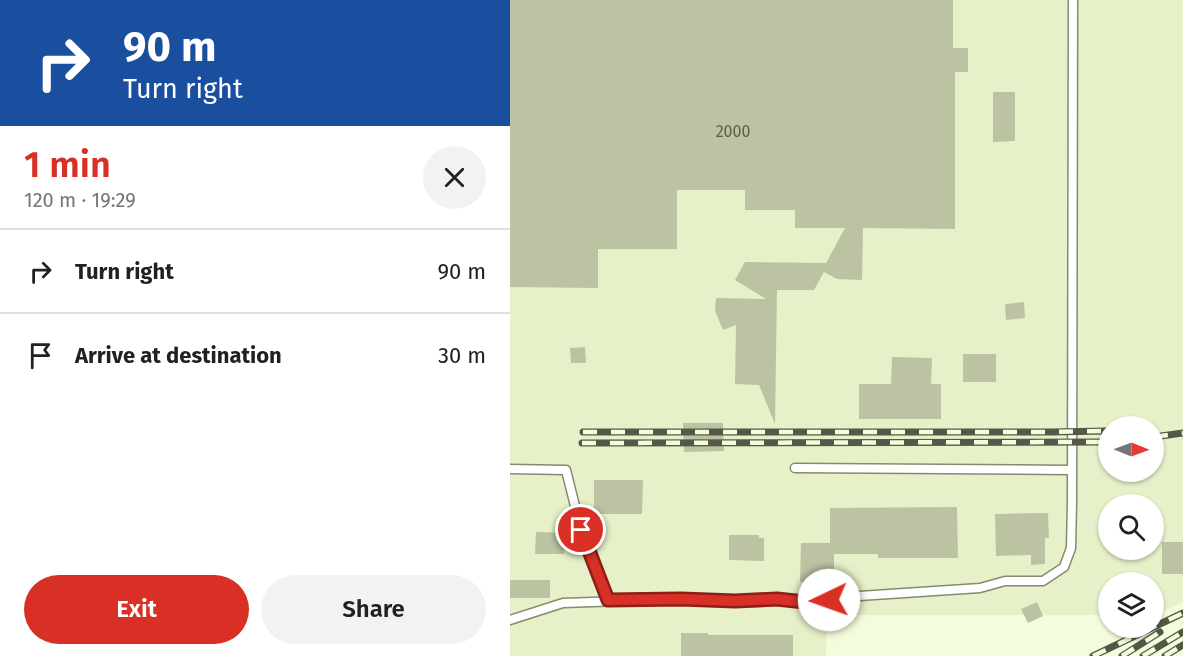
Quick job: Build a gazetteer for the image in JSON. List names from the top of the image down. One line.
{"house_numbers":["2000"],"north":"right","page":{"turn":["90 m","Turn right"],"heading":["1 min","120 m · 19:29"],"list":[{"name":"Turn right","value":"90 m"},{"name":"Arrive at destination","value":"30 m"}],"buttons":["Exit","Share"]}}
